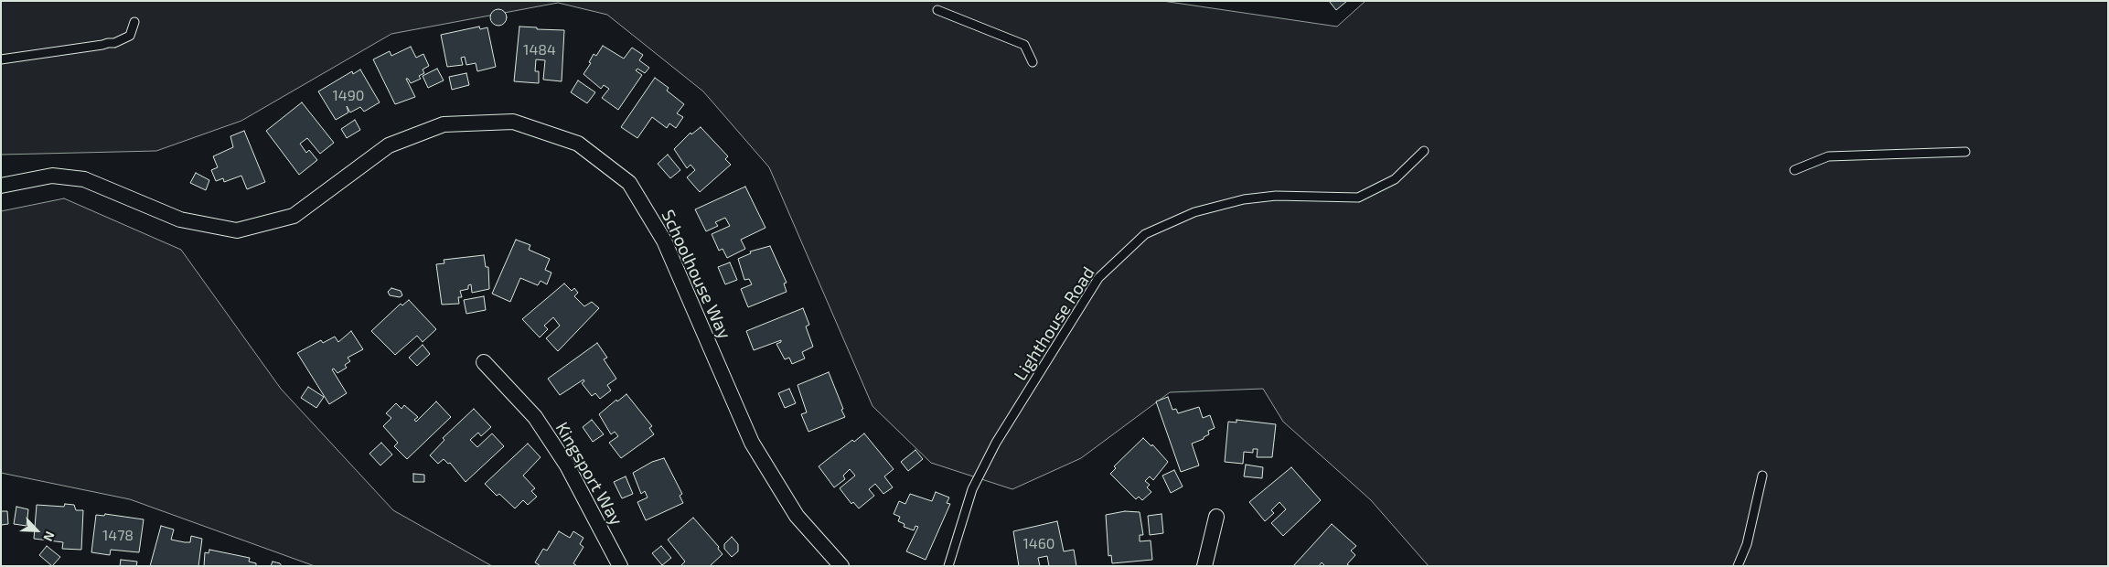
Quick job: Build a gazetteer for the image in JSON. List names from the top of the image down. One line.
{"streets":{"street":["Schoolhouse Way","Kingsport Way"],"lane":["Lighthouse Road"]},"house_numbers":["1484","1490","1478","1460"],"north":"bottom right"}
